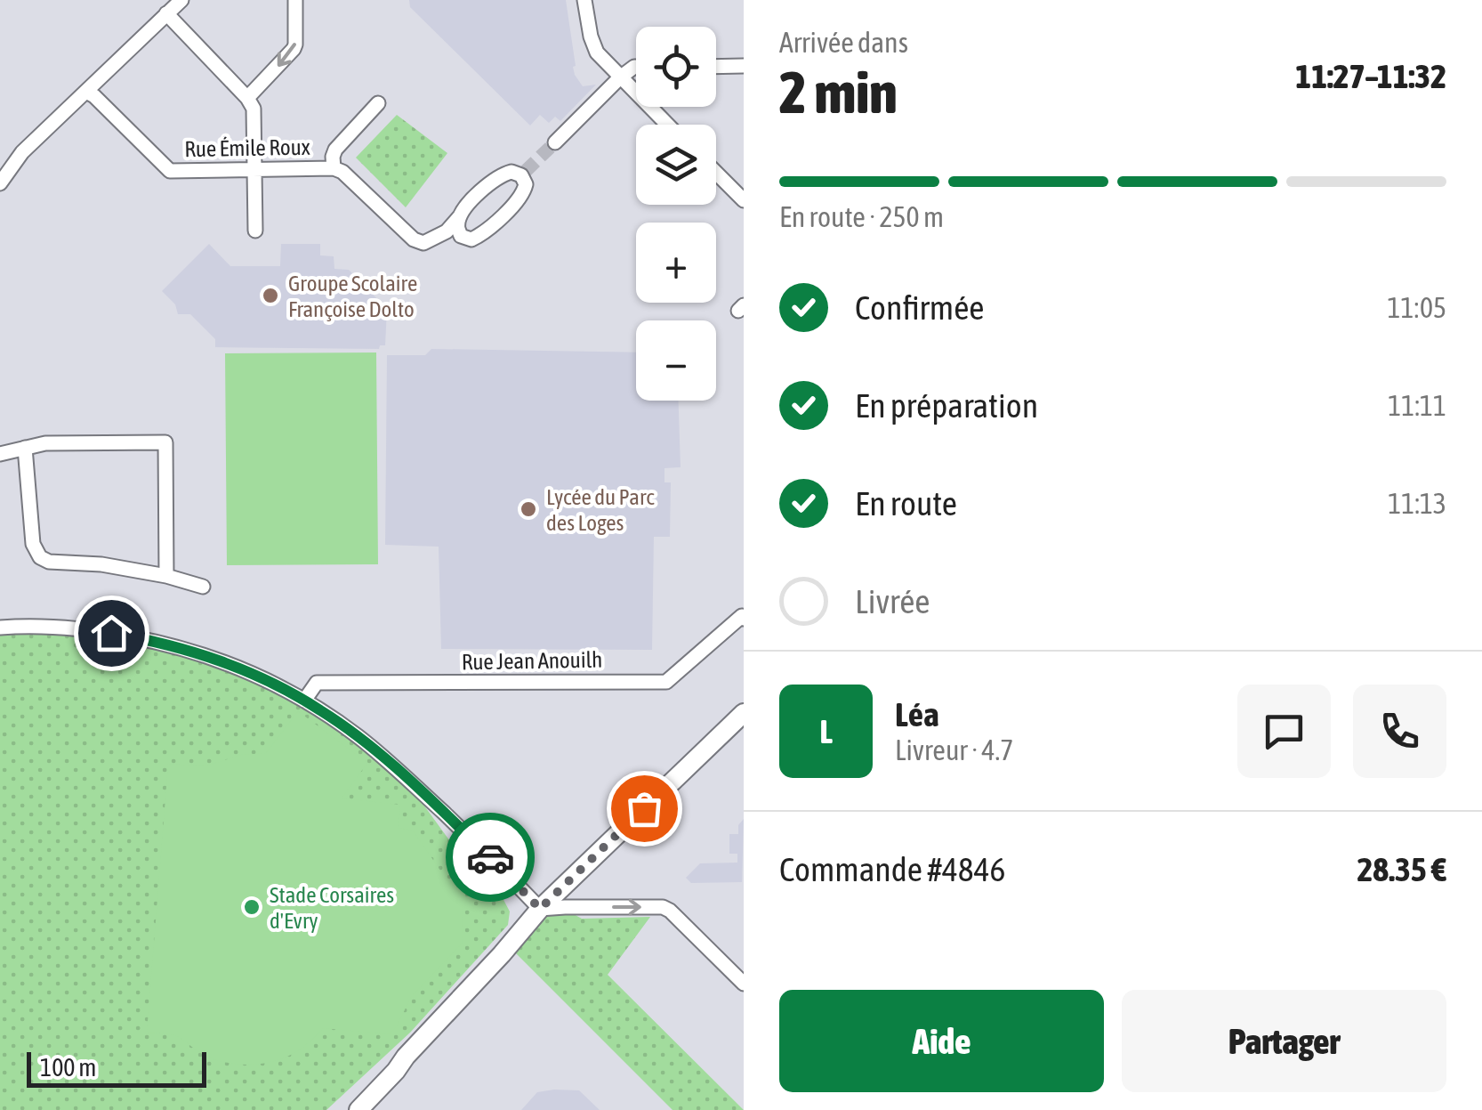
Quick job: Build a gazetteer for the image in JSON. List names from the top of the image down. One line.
{"streets":{"street":["Rue Émile Roux","Rue Jean Anouilh"]},"places":["Groupe Scolaire Françoise Dolto","Lycée du Parc des Loges","Stade Corsaires d'Evry"],"scale_bar":"100 m","page":{"heading":["2 min","Arrivée dans","11:27–11:32"],"panel":["Léa","Livreur · 4.7","Commande #4846","28.35 €"],"map_buttons":["+","−"],"bar":"En route · 250 m","list":[["Confirmée","11:05"],["En préparation","11:11"],["En route","11:13"],"Livrée"],"round":"L","buttons":["Aide","Partager"],"scale":"100 m"}}
